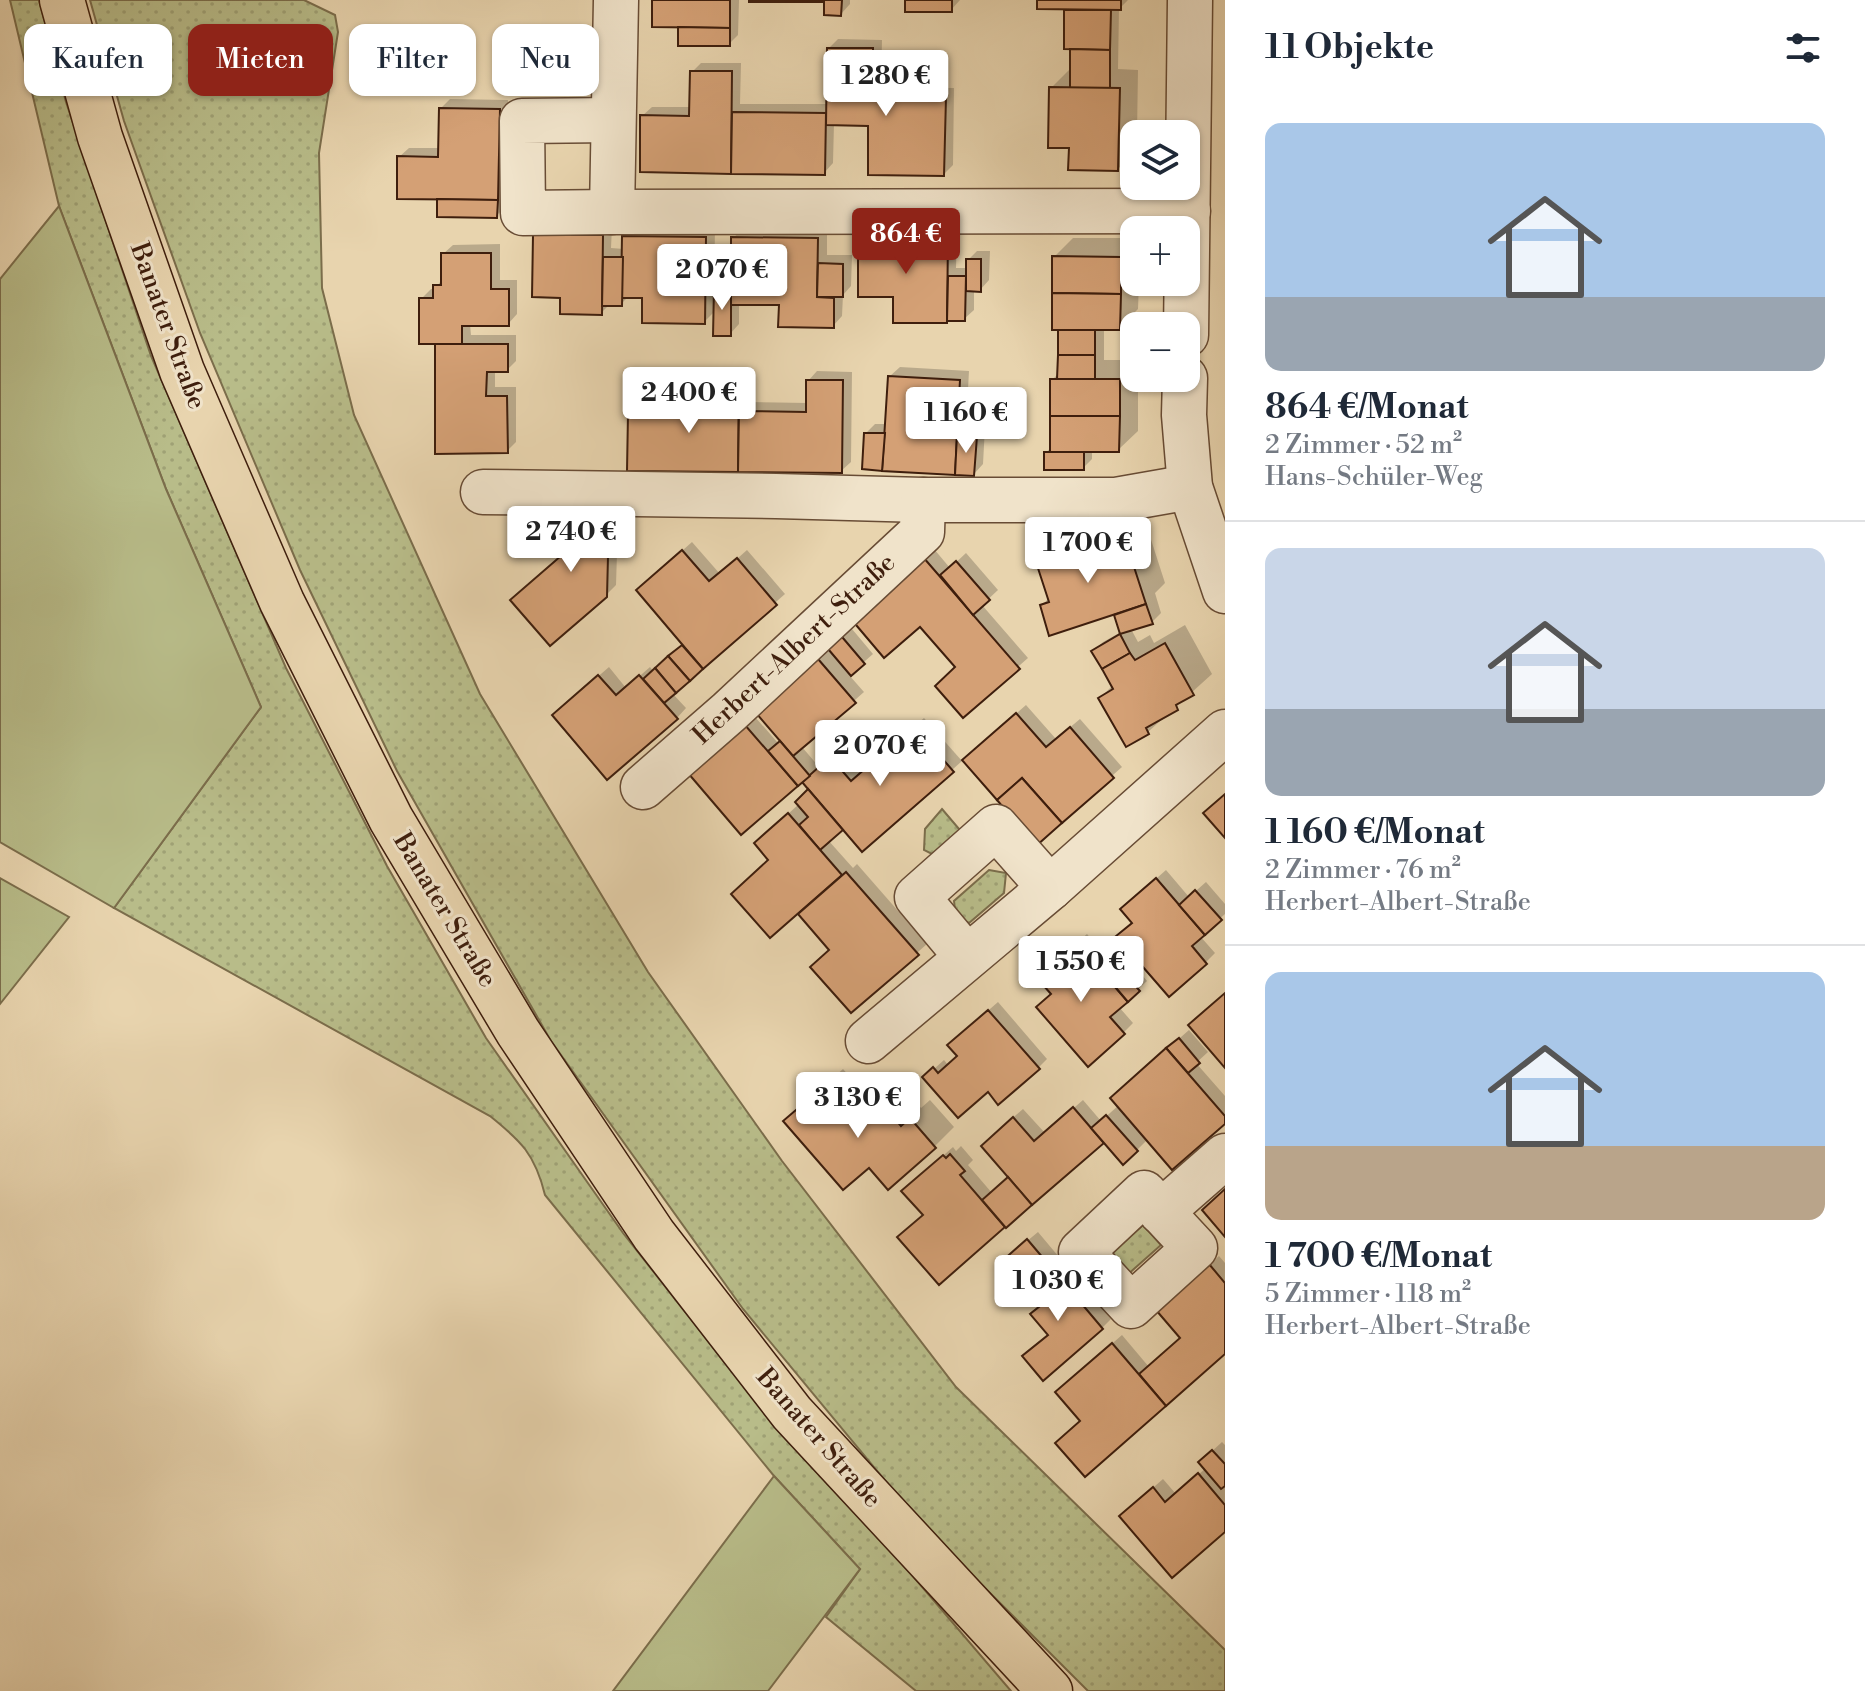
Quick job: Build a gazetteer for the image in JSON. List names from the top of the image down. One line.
{"streets":{"main road":["Banater Straße"],"street":["Herbert-Albert-Straße"]},"page":{"heading":"11 Objekte","chip":["Kaufen","Mieten","Filter","Neu"],"price":["1 280 €","864 €","2 070 €","2 400 €","1 160 €","2 740 €","1 700 €","2 070 €","1 550 €","3 130 €","1 030 €"],"list":[{"name":"864 €/Monat","note":"2 Zimmer · 52 m² · Hans-Schüler-Weg"},{"name":"1 160 €/Monat","note":"2 Zimmer · 76 m² · Herbert-Albert-Straße"},{"name":"1 700 €/Monat","note":"5 Zimmer · 118 m² · Herbert-Albert-Straße"}],"map_buttons":["+","−"]}}
